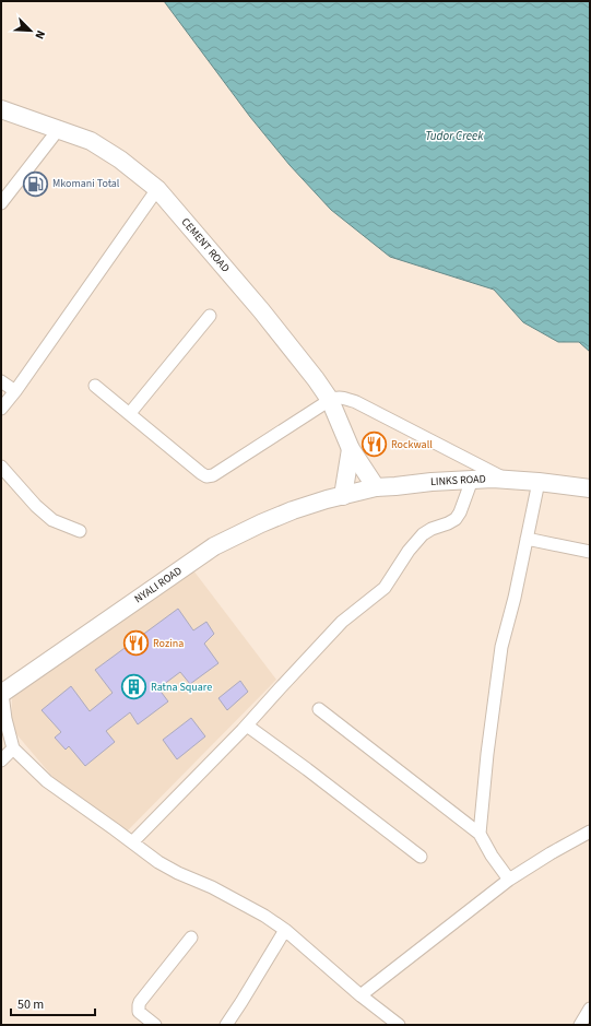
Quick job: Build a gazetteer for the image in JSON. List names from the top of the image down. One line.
{"streets":{"main road":["CEMENT ROAD","LINKS ROAD","NYALI ROAD"]},"crossings":[["CEMENT ROAD","LINKS ROAD"],["LINKS ROAD","NYALI ROAD"]],"water":["Tudor Creek"],"places":{"fuel station":["Mkomani Total"],"restaurant":["Rockwall","Rozina"],"building":["Ratna Square"]},"scale_bar":"50 m","north":"bottom right"}
